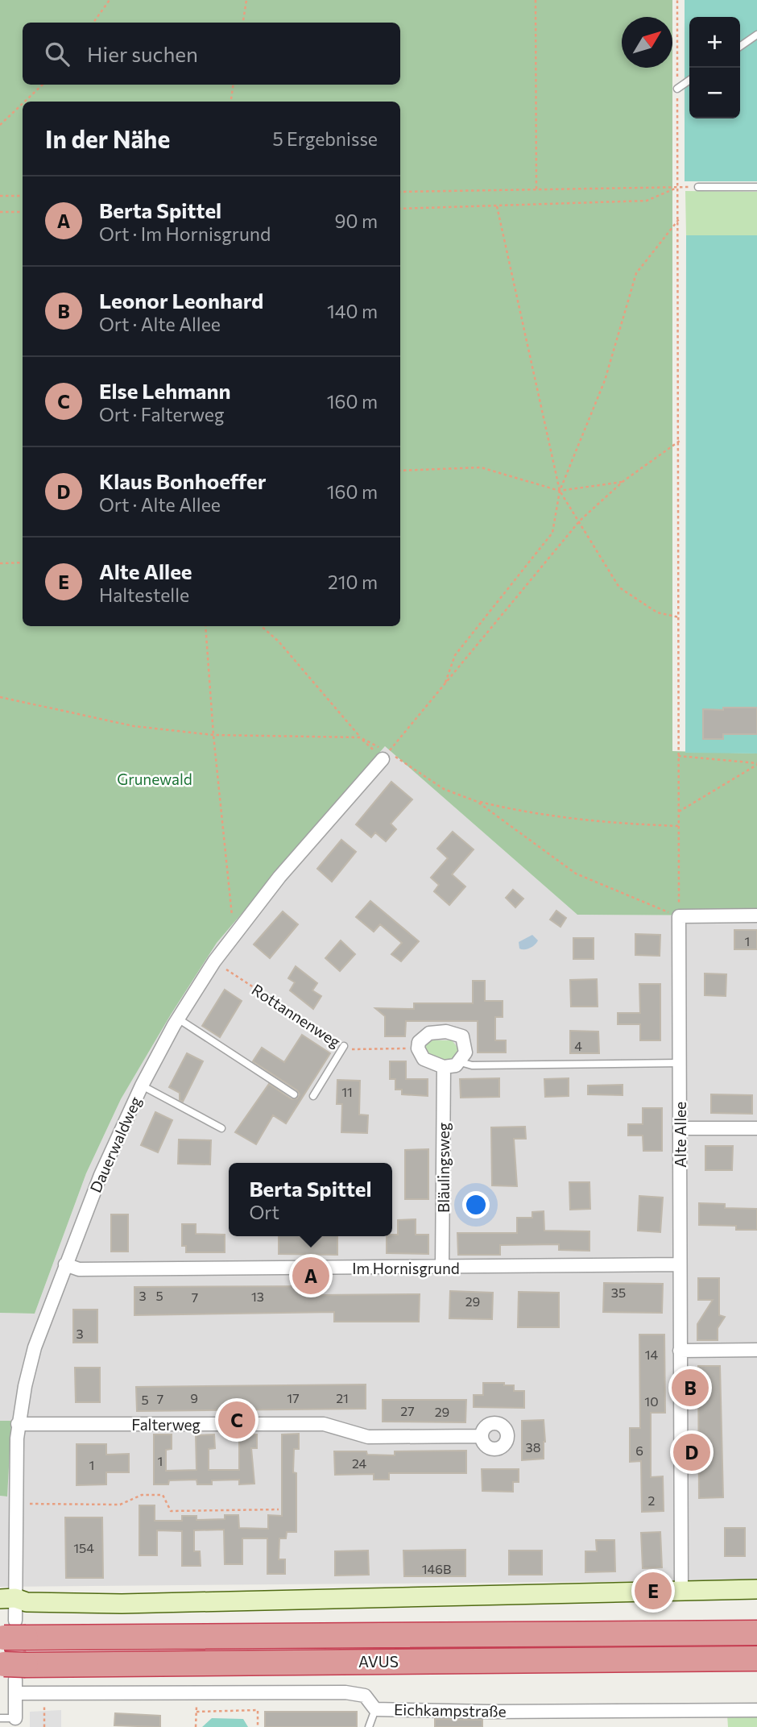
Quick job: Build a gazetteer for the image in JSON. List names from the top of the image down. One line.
{"streets":{"highway":["AVUS"],"street":["Alte Allee","Dauerwaldweg","Bläulingsweg","Im Hornisgrund","Falterweg","Eichkampstraße"],"path":["Rottannenweg"]},"crossings":[["Rottannenweg","Dauerwaldweg"],["Rottannenweg","Bläulingsweg"],["Alte Allee","Im Hornisgrund"],["Dauerwaldweg","Im Hornisgrund"],["Dauerwaldweg","Falterweg"],["Bläulingsweg","Im Hornisgrund"]],"parks":["Grunewald"],"house_numbers":["1","4","11","35","3","5","13","7","29","3","14","9","17","21","7","5","10","27","29","38","6","1","24","1","2","154","146B"],"north":"top right","page":{"map_buttons":["+","−"],"search":"Hier suchen","heading":["In der Nähe","5 Ergebnisse"],"list":[{"mark":"A","name":"Berta Spittel","note":"Ort · Im Hornisgrund","value":"90 m"},{"mark":"B","name":"Leonor Leonhard","note":"Ort · Alte Allee","value":"140 m"},{"mark":"C","name":"Else Lehmann","note":"Ort · Falterweg","value":"160 m"},{"mark":"D","name":"Klaus Bonhoeffer","note":"Ort · Alte Allee","value":"160 m"},{"mark":"E","name":"Alte Allee","note":"Haltestelle","value":"210 m"}],"popup":["Berta Spittel","Ort"],"pins":["A","B","C","D","E"]}}
